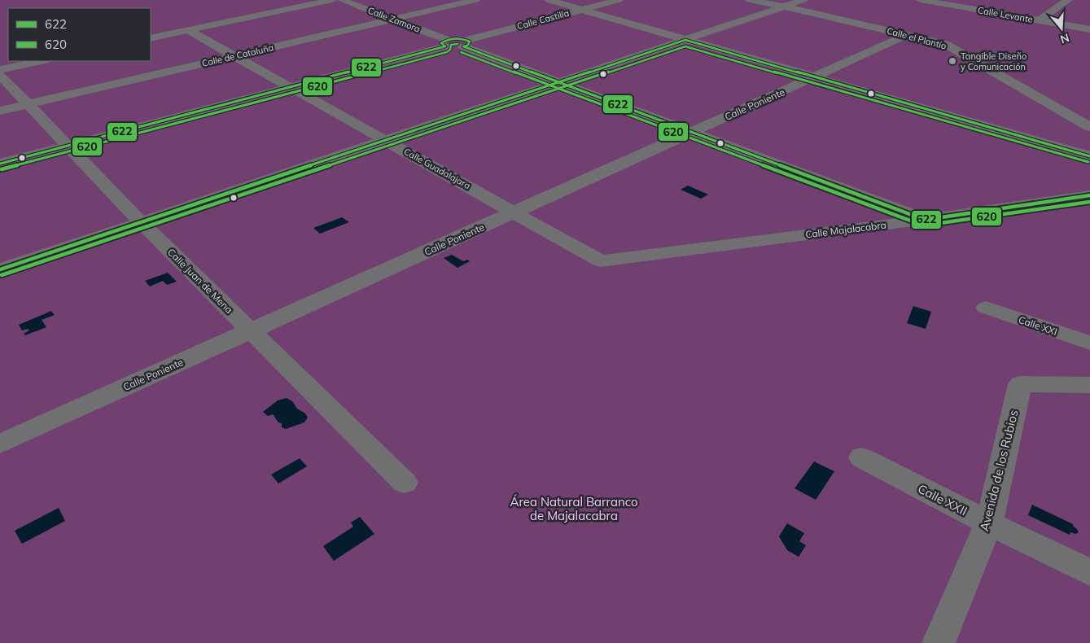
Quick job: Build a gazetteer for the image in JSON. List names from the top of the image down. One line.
{"streets":{"street":["Calle Levante","Calle Zamora","Calle Castilla","Calle el Plantío","Calle de Cataluña","Calle Poniente","Calle Guadalajara","Calle Majalacabra","Calle Juan de Mena","Calle XXI","Avenida de los Rubios","Calle XXII"]},"crossings":[["Calle Zamora","Calle de Cataluña"],["Calle el Plantío","Calle Poniente"],["Calle de Cataluña","Calle Guadalajara"],["Calle de Cataluña","Calle Juan de Mena"],["Calle Poniente","Calle Guadalajara"],["Calle Poniente","Calle Juan de Mena"],["Calle Guadalajara","Calle Majalacabra"],["Avenida de los Rubios","Calle XXII"]],"parks":["Área Natural Barranco de Majalacabra"],"places":["Tangible Diseño y Comunicación"],"lines":["transit line 622","transit line 620"],"legend":["622","620"],"north":"bottom"}
